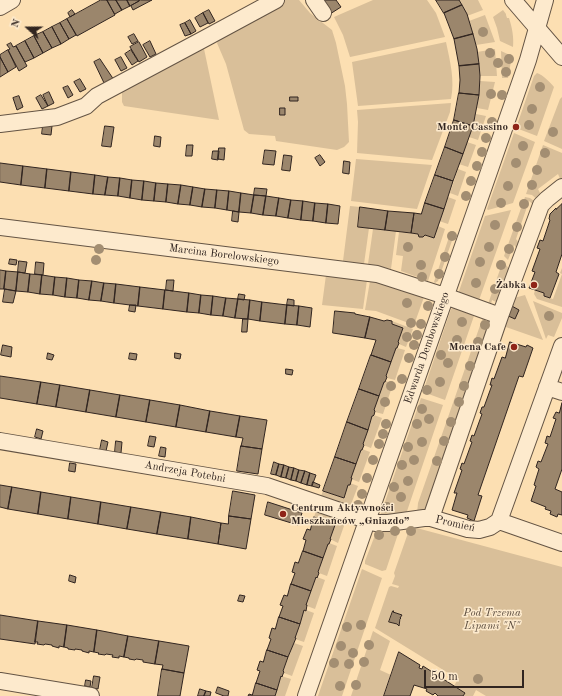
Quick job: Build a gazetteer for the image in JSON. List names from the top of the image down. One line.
{"streets":{"street":["Marcina Borelowskiego","Edwarda Dembowskiego","Andrzeja Potebni","Promień"]},"crossings":[["Marcina Borelowskiego","Edwarda Dembowskiego"],["Edwarda Dembowskiego","Andrzeja Potebni"],["Edwarda Dembowskiego","Promień"],["Andrzeja Potebni","Promień"]],"parks":["Pod Trzema Lipami \"N\""],"places":["Monte Cassino","Żabka","Mocna Cafe","Centrum Aktywności Mieszkańców „Gniazdo”"],"scale_bar":"50 m","north":"left"}
